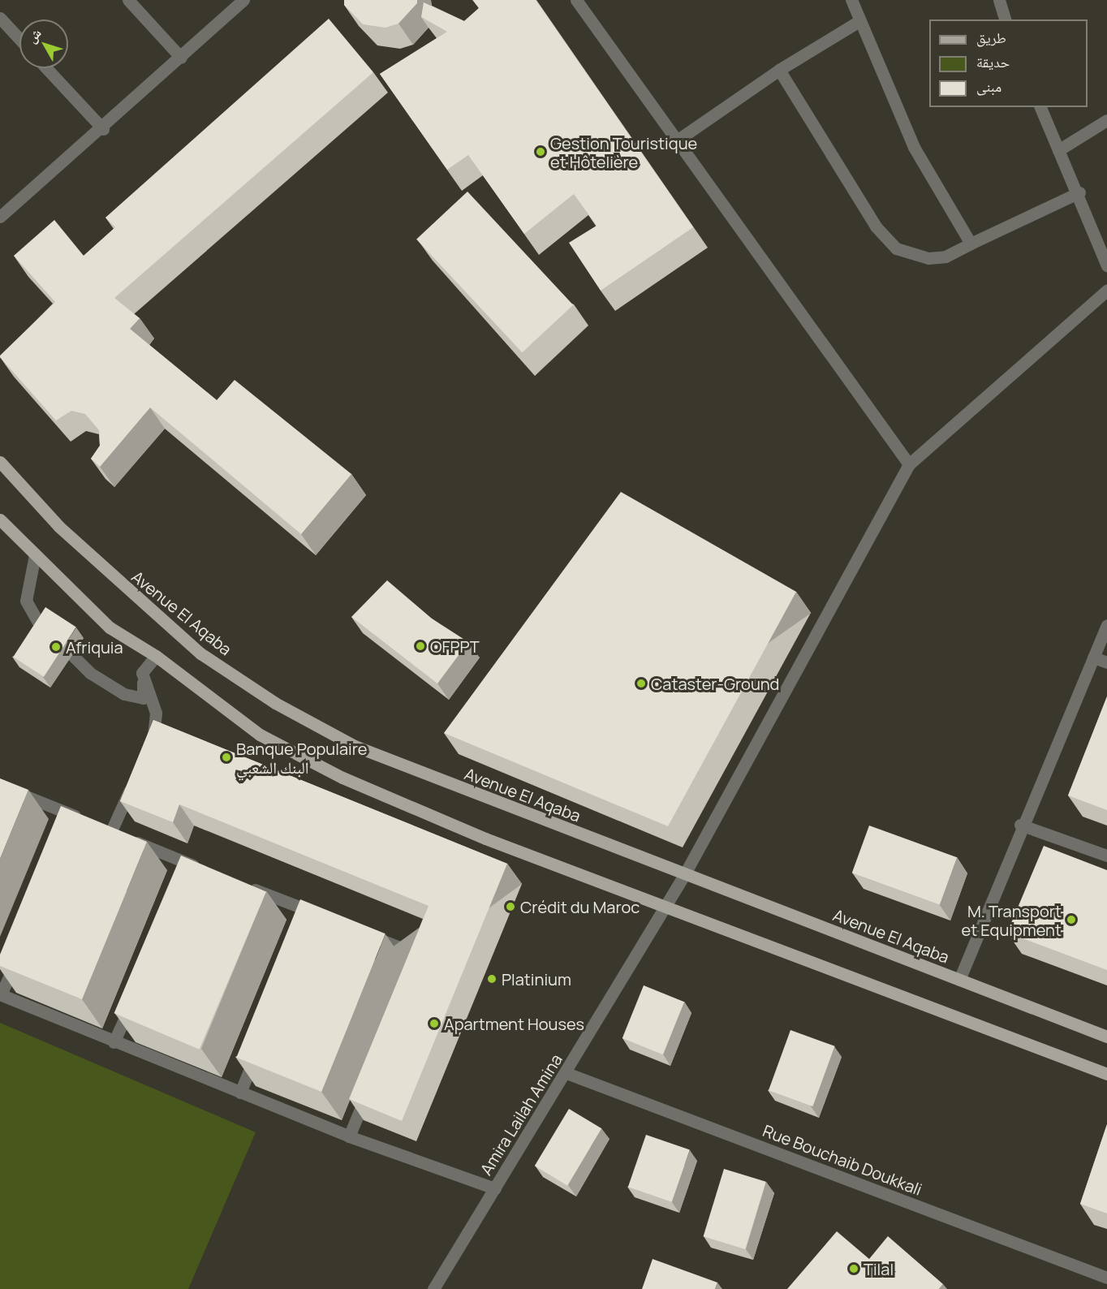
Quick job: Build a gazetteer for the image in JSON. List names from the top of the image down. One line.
{"streets":{"main road":["Avenue El Aqaba"],"street":["Amira Lailah Amina","Rue Bouchaib Doukkali"]},"crossings":[["Avenue El Aqaba","Amira Lailah Amina"],["Amira Lailah Amina","Rue Bouchaib Doukkali"]],"places":["Gestion Touristique et Hôtelière","OFPPT","Afriquia","Cataster-Ground","Banque Populaire البنك الشعبي","Crédit du Maroc","M. Transport et Equipment","Platinium","Apartment Houses","Tilal"],"legend":["طريق","حديقة","مبنى"],"north":"top left"}
